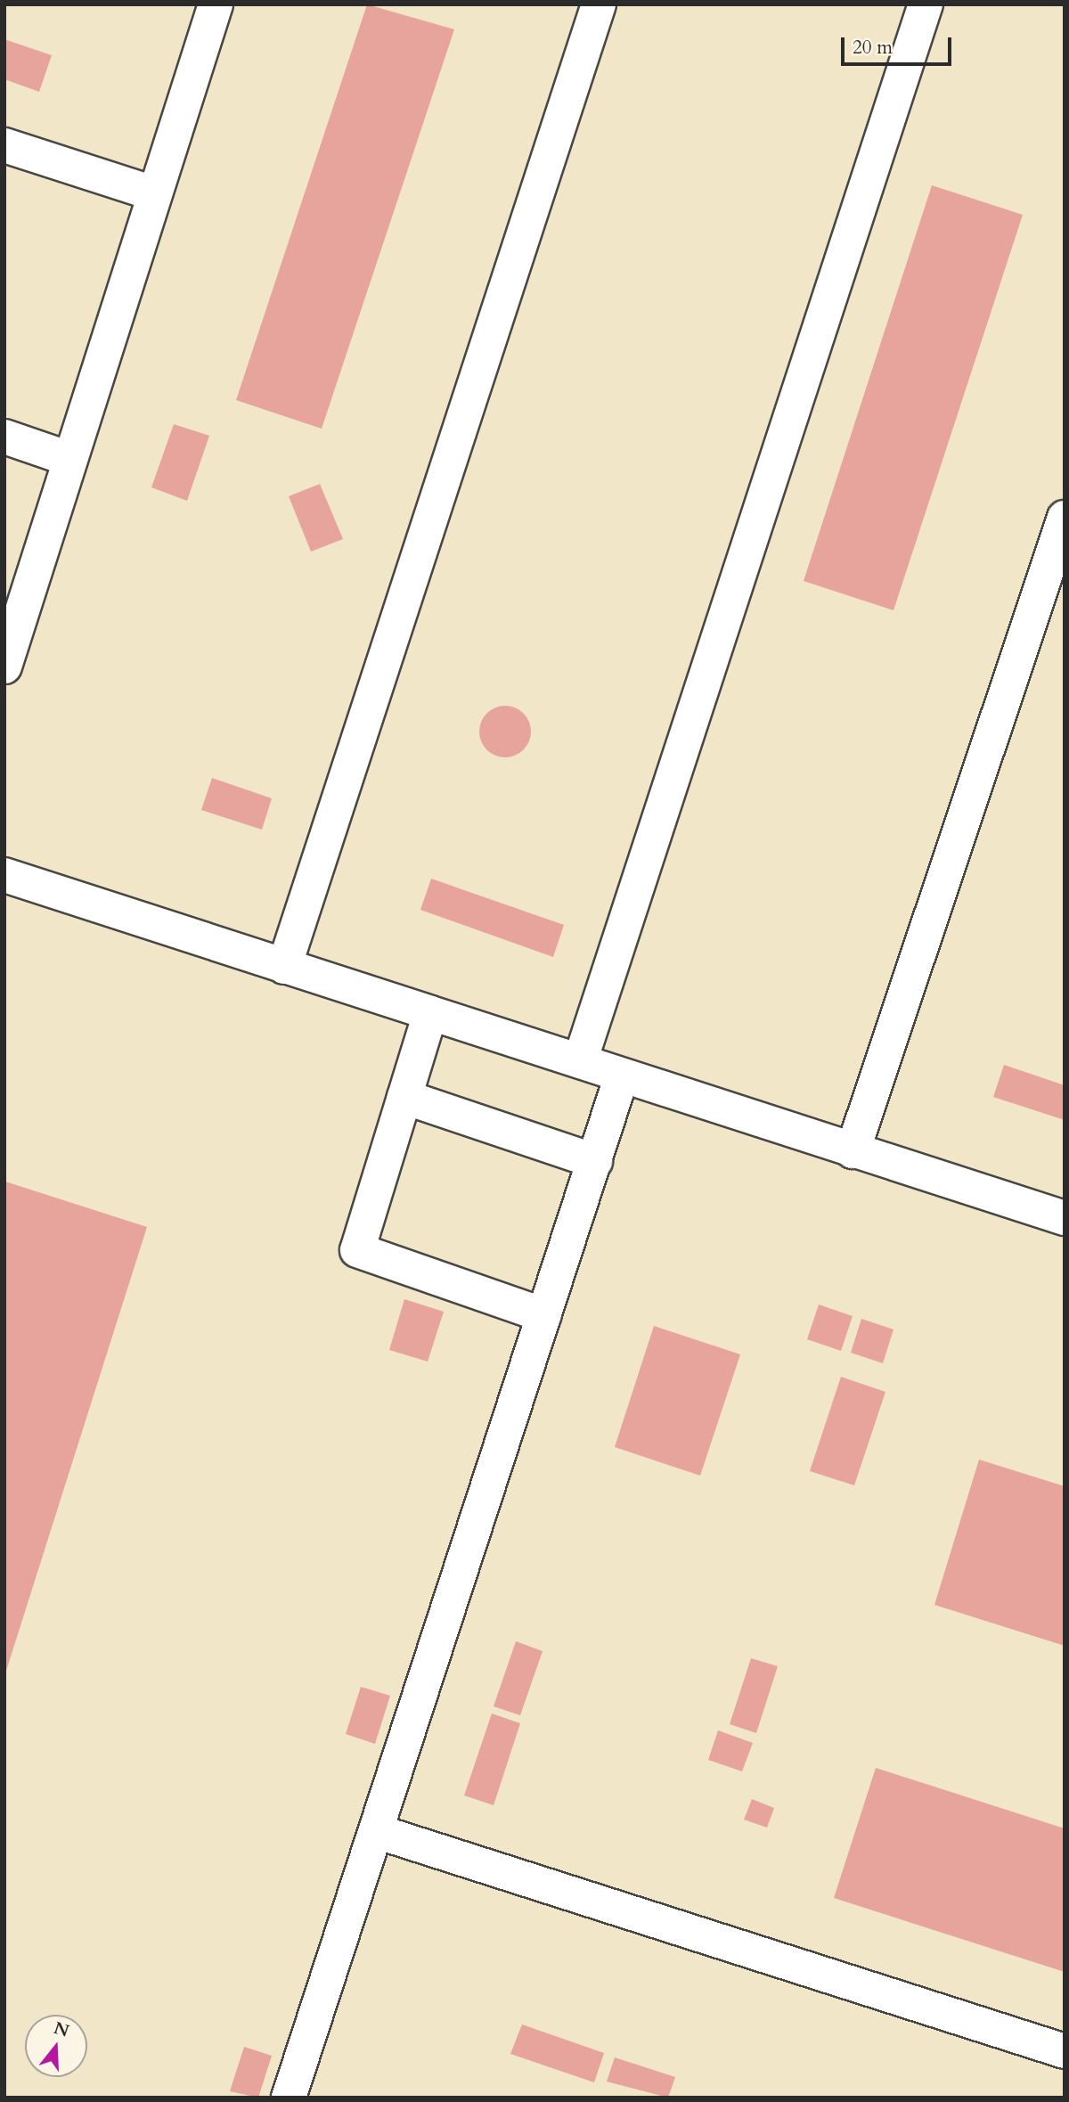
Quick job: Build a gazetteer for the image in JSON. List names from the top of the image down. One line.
{"scale_bar":"20 m","north":"top"}
